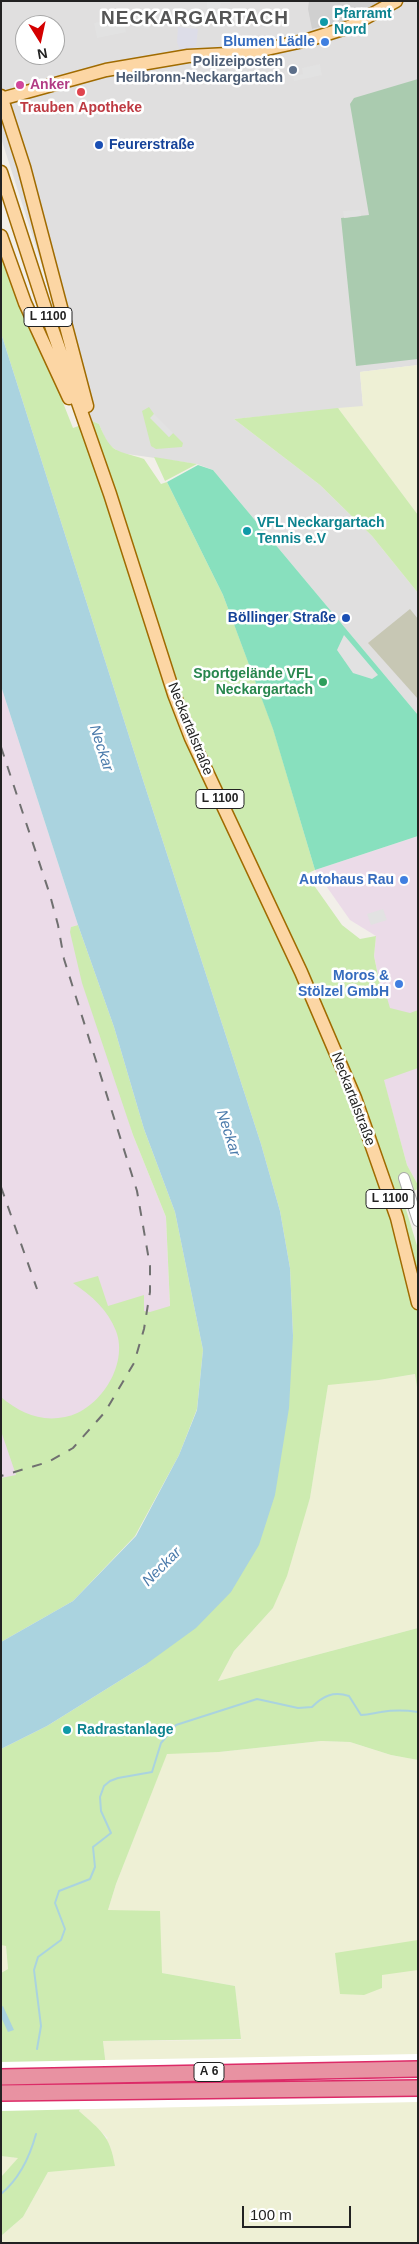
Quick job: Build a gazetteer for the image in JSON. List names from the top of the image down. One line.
{"streets":{"highway":["A 6"],"main road":["L 1100","Neckartalstraße"]},"districts":["NECKARGARTACH"],"water":["Neckar"],"places":["Pfarramt Nord","Blumen Lädle","Polizeiposten Heilbronn-Neckargartach","Anker","Trauben Apotheke","Feurerstraße","VFL Neckargartach Tennis e.V","Böllinger Straße","Sportgelände VFL Neckargartach","Autohaus Rau","Moros & Stölzel GmbH","Radrastanlage"],"scale_bar":"100 m","north":"bottom"}
